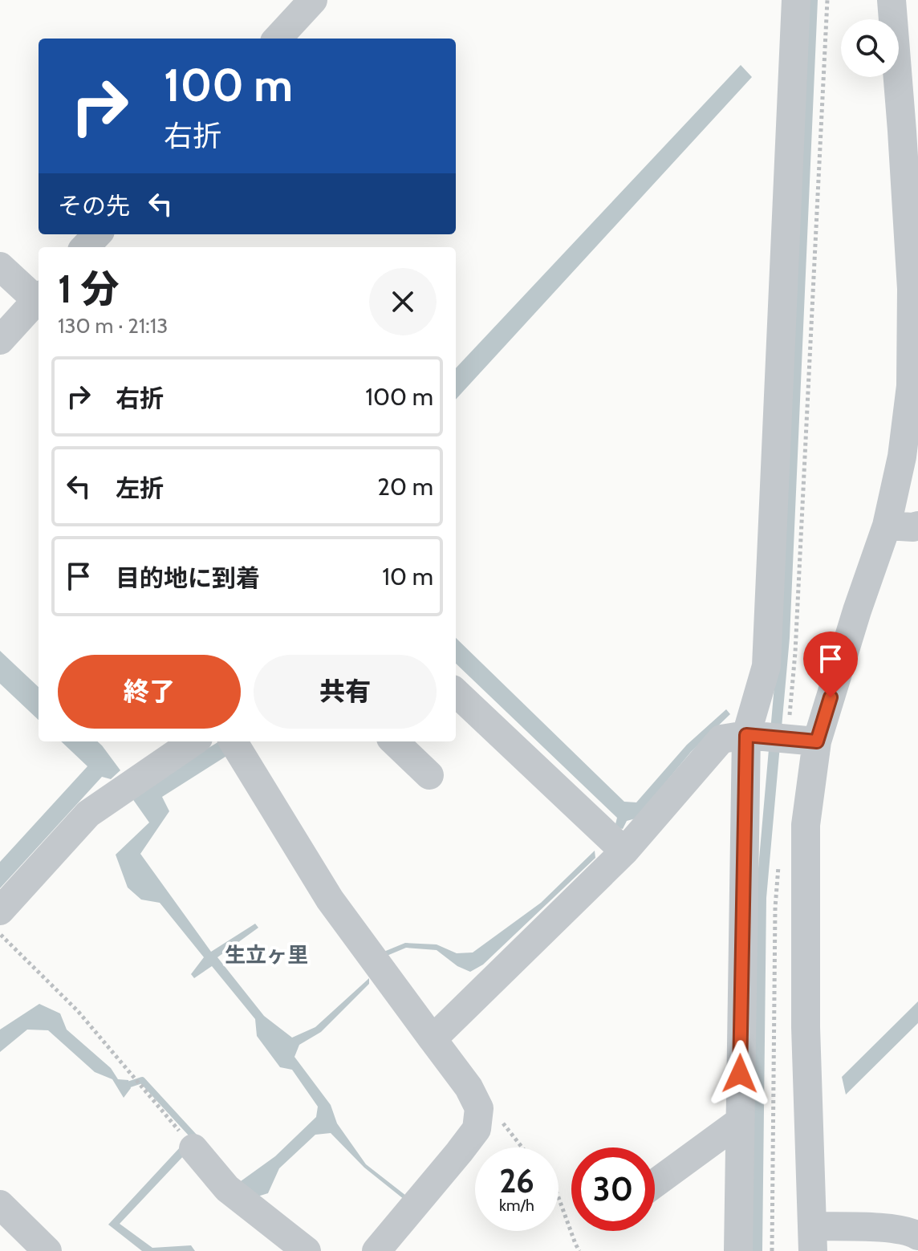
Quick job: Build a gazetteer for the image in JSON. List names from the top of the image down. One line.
{"districts":["生立ヶ里"],"page":{"turn":["100 m","右折"],"then":"その先","heading":["1 分","130 m · 21:13"],"list":[{"name":"右折","value":"100 m"},{"name":"左折","value":"20 m"},{"name":"目的地に到着","value":"10 m"}],"buttons":["終了","共有"],"speed":"26 km/h","limit":"30"}}
